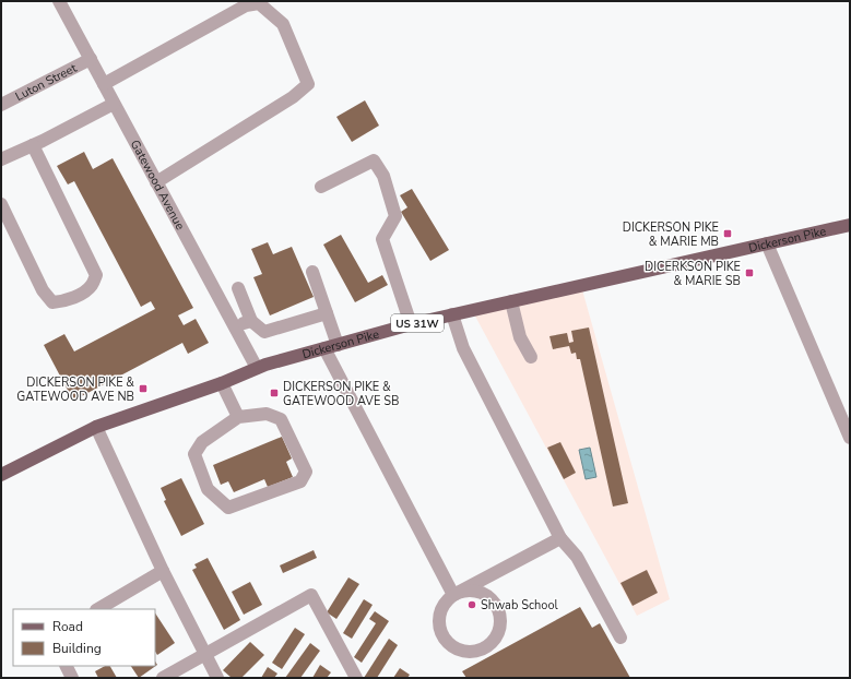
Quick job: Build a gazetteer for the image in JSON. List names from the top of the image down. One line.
{"streets":{"main road":["Dickerson Pike","US 31W"],"street":["Luton Street","Gatewood Avenue"]},"crossings":[["Luton Street","Gatewood Avenue"],["Gatewood Avenue","Dickerson Pike"]],"places":{"transit":["DICKERSON PIKE & MARIE MB","DICERKSON PIKE & MARIE SB","DICKERSON PIKE & GATEWOOD AVE NB","DICKERSON PIKE & GATEWOOD AVE SB"],"other":["Shwab School"]},"legend":["Road","Building"]}
